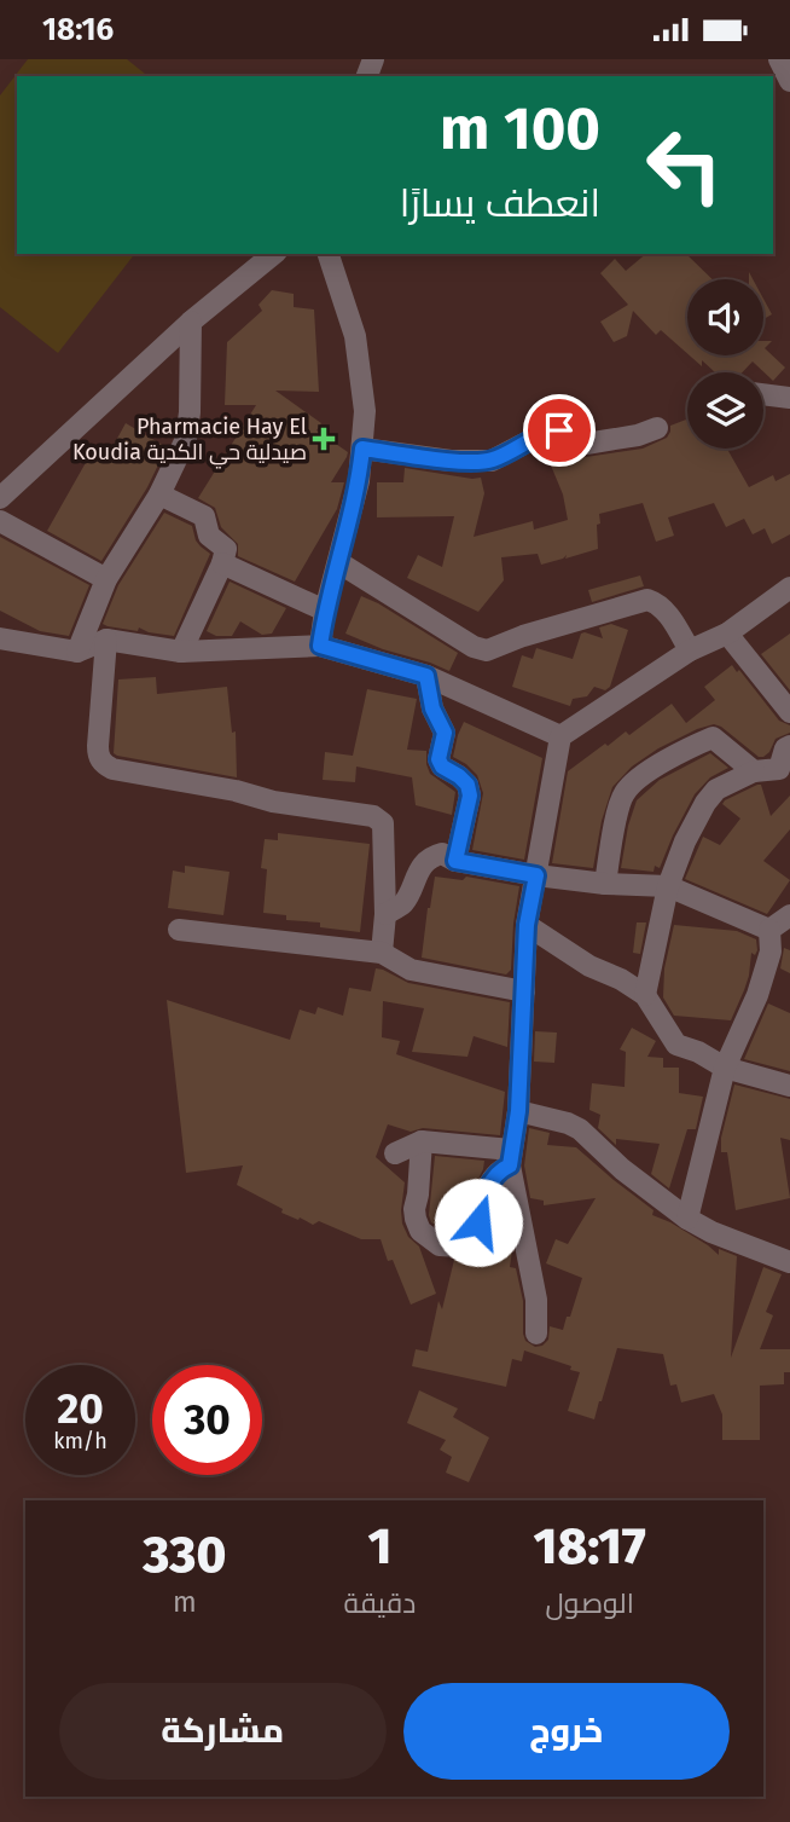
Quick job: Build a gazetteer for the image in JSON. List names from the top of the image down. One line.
{"places":{"health":["Pharmacie Hay El Koudia صيدلية حي الكدية"]},"page":{"status":"18:16","turn":["100 m","انعطف يسارًا"],"speed":"20 km/h","limit":"30","eta":["18:17","الوصول","1","دقيقة","330","m"],"buttons":["خروج","مشاركة"]}}
